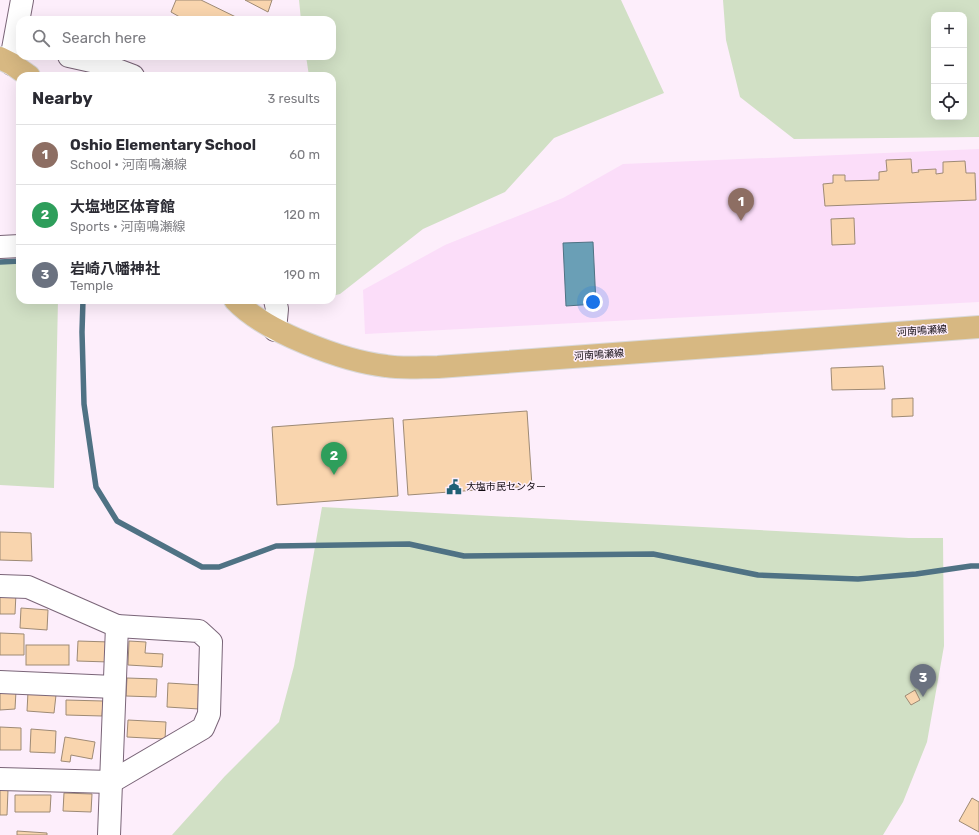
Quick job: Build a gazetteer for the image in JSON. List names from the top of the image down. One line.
{"streets":{"main road":["河南鳴瀬線"]},"places":{"public building":["大塩市民センター"]},"page":{"map_buttons":["+","−"],"search":"Search here","heading":["Nearby","3 results"],"list":[{"mark":"1","name":"Oshio Elementary School","note":"School · 河南鳴瀬線","value":"60 m"},{"mark":"2","name":"大塩地区体育館","note":"Sports · 河南鳴瀬線","value":"120 m"},{"mark":"3","name":"岩崎八幡神社","note":"Temple","value":"190 m"}],"pins":["1","2","3"]}}
